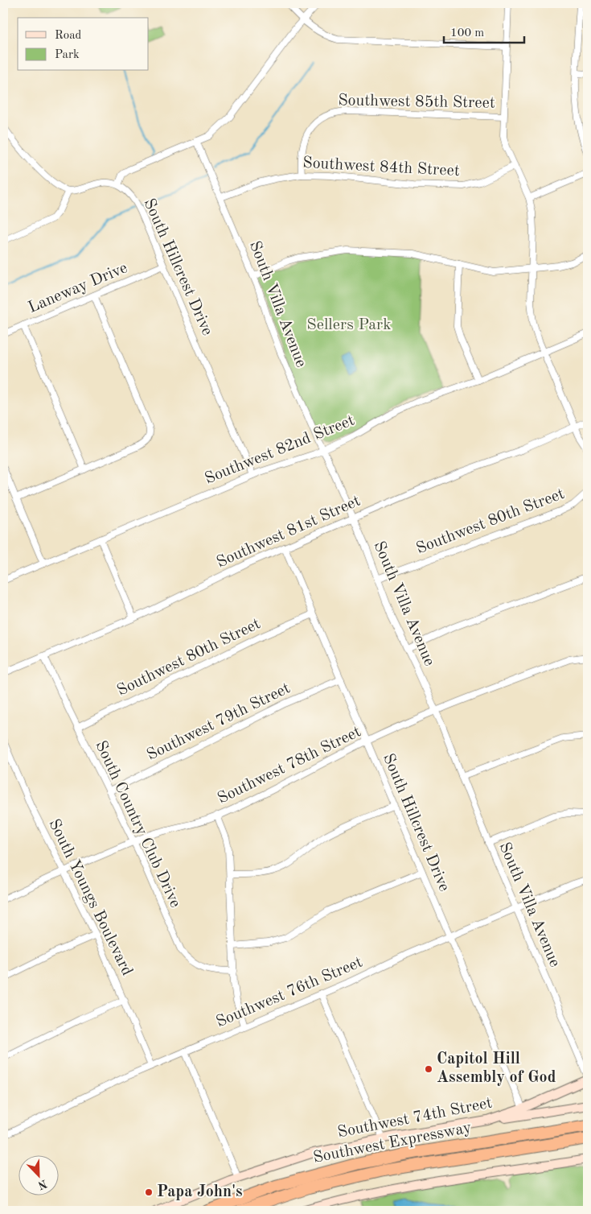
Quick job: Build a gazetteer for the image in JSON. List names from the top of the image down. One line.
{"streets":{"highway":["Southwest Expressway"],"main road":["Southwest 74th Street"],"street":["Southwest 85th Street","Southwest 84th Street","South Hillcrest Drive","Laneway Drive","South Villa Avenue","Southwest 82nd Street","Southwest 80th Street","Southwest 81st Street","Southwest 79th Street","Southwest 78th Street","South Country Club Drive","South Youngs Boulevard","Southwest 76th Street"]},"crossings":[["Southwest 85th Street","Southwest 84th Street"],["Southwest 84th Street","South Villa Avenue"],["South Hillcrest Drive","Laneway Drive"],["South Hillcrest Drive","Southwest 82nd Street"],["South Hillcrest Drive","Southwest 80th Street"],["South Hillcrest Drive","Southwest 81st Street"],["South Hillcrest Drive","Southwest 79th Street"],["South Hillcrest Drive","Southwest 78th Street"],["South Hillcrest Drive","Southwest 76th Street"],["South Hillcrest Drive","Southwest 74th Street"],["South Villa Avenue","Southwest 82nd Street"],["South Villa Avenue","Southwest 80th Street"],["South Villa Avenue","Southwest 81st Street"],["South Villa Avenue","Southwest 78th Street"],["South Villa Avenue","Southwest 76th Street"],["South Villa Avenue","Southwest 74th Street"],["Southwest 80th Street","South Country Club Drive"],["Southwest 81st Street","South Country Club Drive"],["Southwest 79th Street","South Country Club Drive"],["Southwest 78th Street","South Country Club Drive"],["Southwest 78th Street","South Youngs Boulevard"],["South Youngs Boulevard","Southwest 76th Street"]],"parks":["Sellers Park"],"places":["Capitol Hill Assembly of God","Papa John's"],"legend":["Road","Park"],"scale_bar":"100 m","north":"bottom right"}
